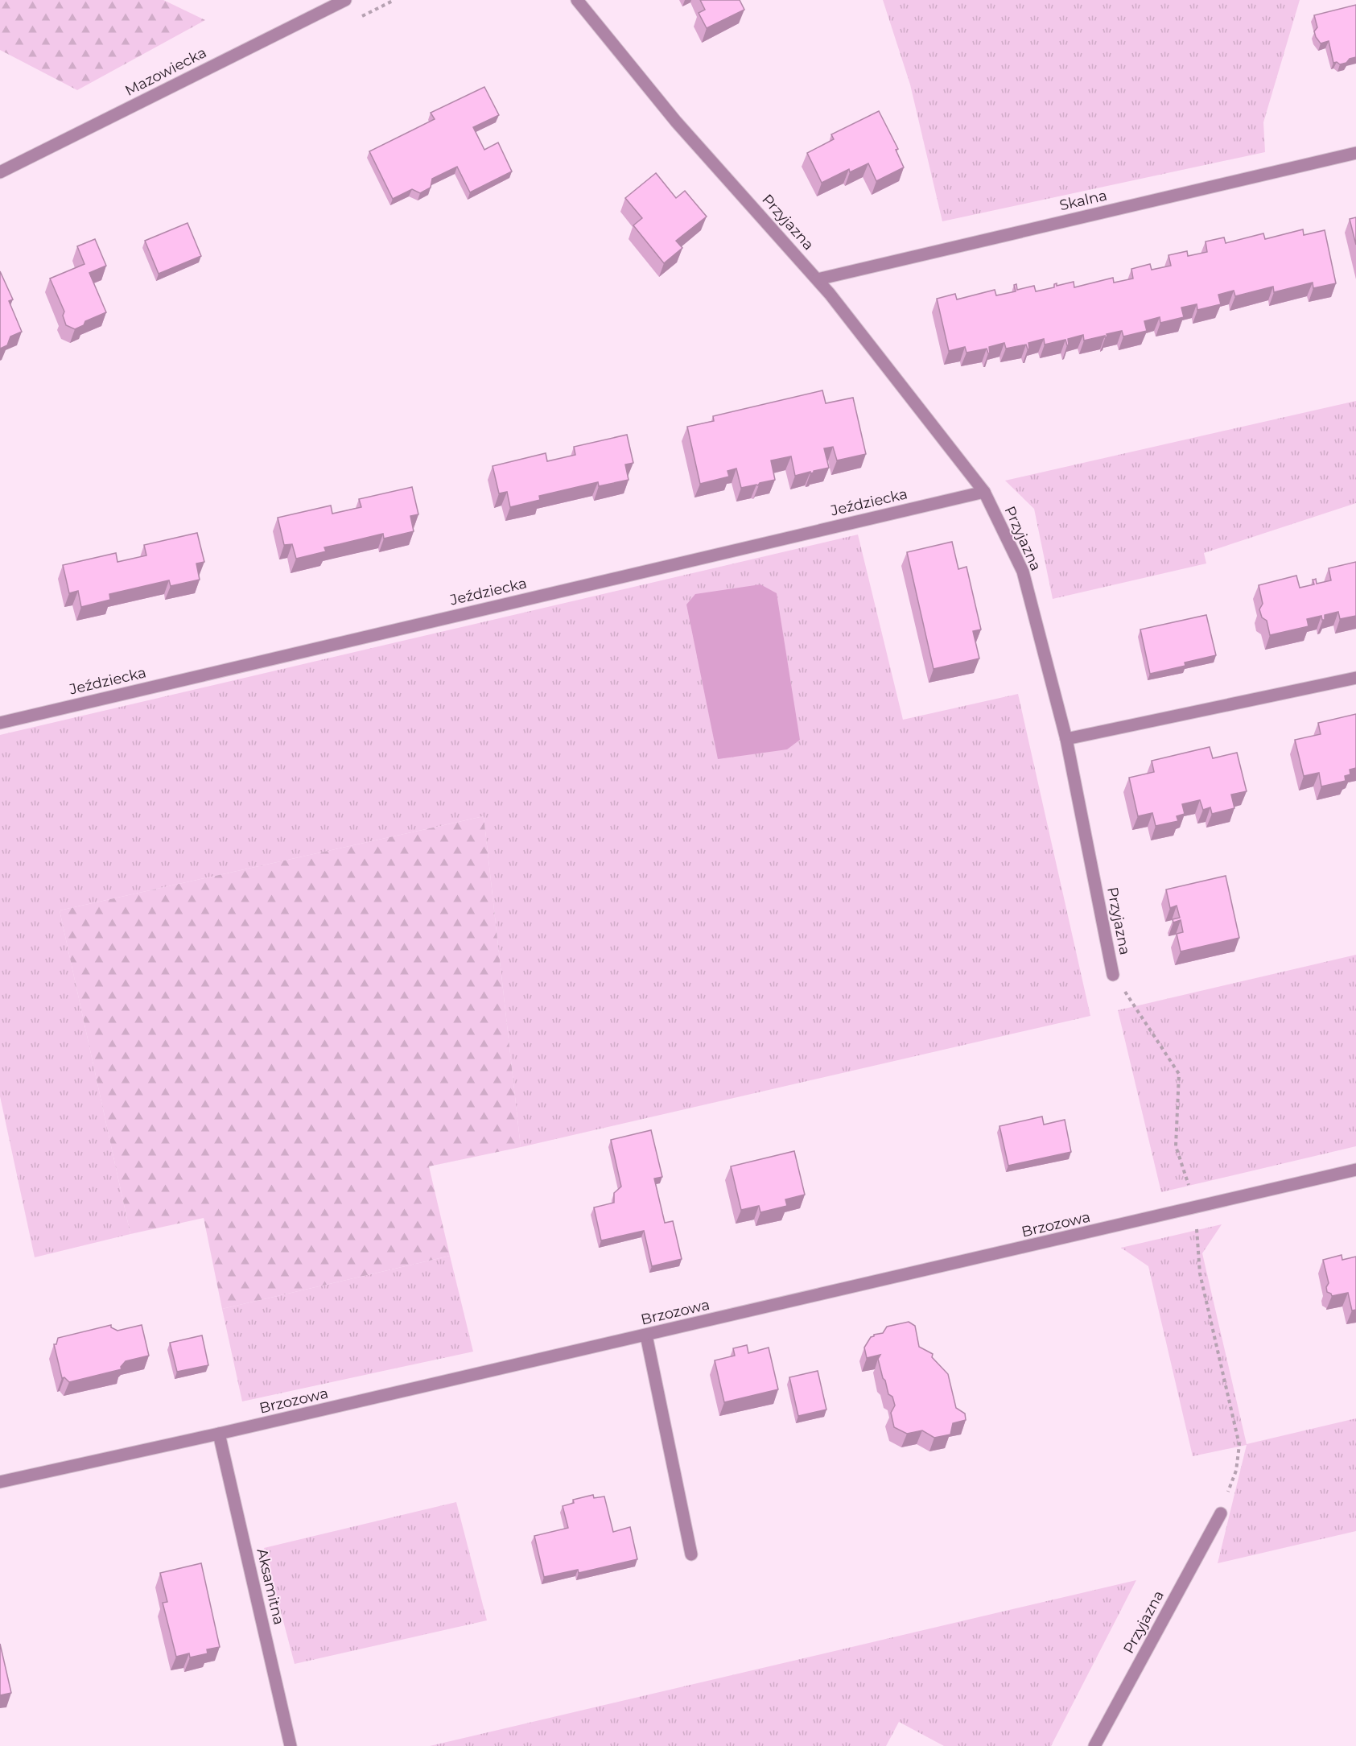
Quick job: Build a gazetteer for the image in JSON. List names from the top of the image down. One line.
{"streets":{"street":["Mazowiecka","Skalna","Przyjazna","Jeździecka","Brzozowa","Aksamitna"]},"crossings":[["Skalna","Przyjazna"],["Przyjazna","Jeździecka"],["Przyjazna","Brzozowa"],["Brzozowa","Aksamitna"]]}
